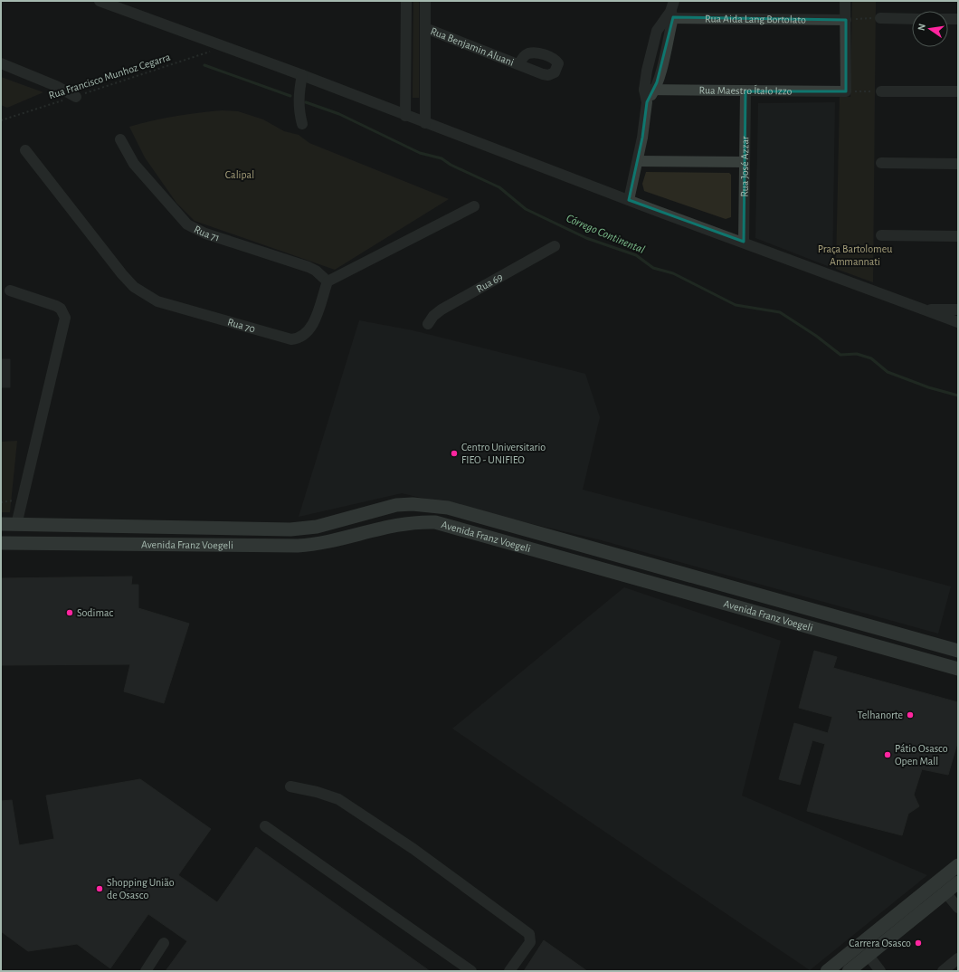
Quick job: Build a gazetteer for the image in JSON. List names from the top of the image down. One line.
{"streets":{"main road":["Avenida Franz Voegeli"],"street":["Rua Aida Lang Bortolato","Rua Benjamin Aluani","Rua Maestro Ítalo Izzo","Rua José Azzar","Rua 71","Rua 69","Rua 70"],"path":["Rua Francisco Munhoz Cegarra"]},"crossings":[["Rua Maestro Ítalo Izzo","Rua José Azzar"],["Rua 71","Rua 70"]],"water":["Córrego Continental"],"parks":["Calipal","Praça Bartolomeu Ammannati"],"places":["Centro Universitario FIEO - UNIFIEO","Sodimac","Telhanorte","Pátio Osasco Open Mall","Shopping União de Osasco","Carrera Osasco"],"north":"left"}
